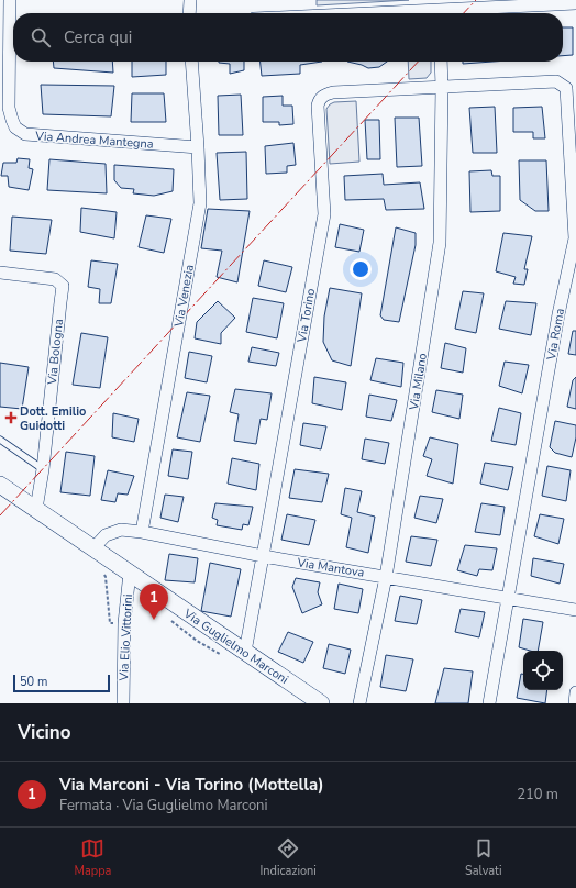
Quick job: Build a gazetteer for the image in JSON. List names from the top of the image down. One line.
{"streets":{"main road":["Via Guglielmo Marconi"],"street":["Via Andrea Mantegna","Via Venezia","Via Torino","Via Roma","Via Bologna","Via Milano","Via Mantova","Via Elio Vittorini"]},"crossings":[["Via Andrea Mantegna","Via Venezia"],["Via Venezia","Via Mantova"],["Via Torino","Via Roma"],["Via Torino","Via Milano"],["Via Torino","Via Mantova"],["Via Torino","Via Guglielmo Marconi"],["Via Roma","Via Milano"],["Via Roma","Via Mantova"],["Via Bologna","Via Guglielmo Marconi"],["Via Milano","Via Mantova"],["Via Mantova","Via Guglielmo Marconi"],["Via Elio Vittorini","Via Guglielmo Marconi"]],"places":{"health":["Dott. Emilio Guidotti"]},"scale_bar":"50 m","page":{"search":"Cerca qui","pins":"1","scale":"50 m","heading":"Vicino","list":[{"mark":"1","name":"Via Marconi - Via Torino (Mottella)","note":"Fermata · Via Guglielmo Marconi","value":"210 m"}],"nav":["Mappa","Indicazioni","Salvati"]}}
